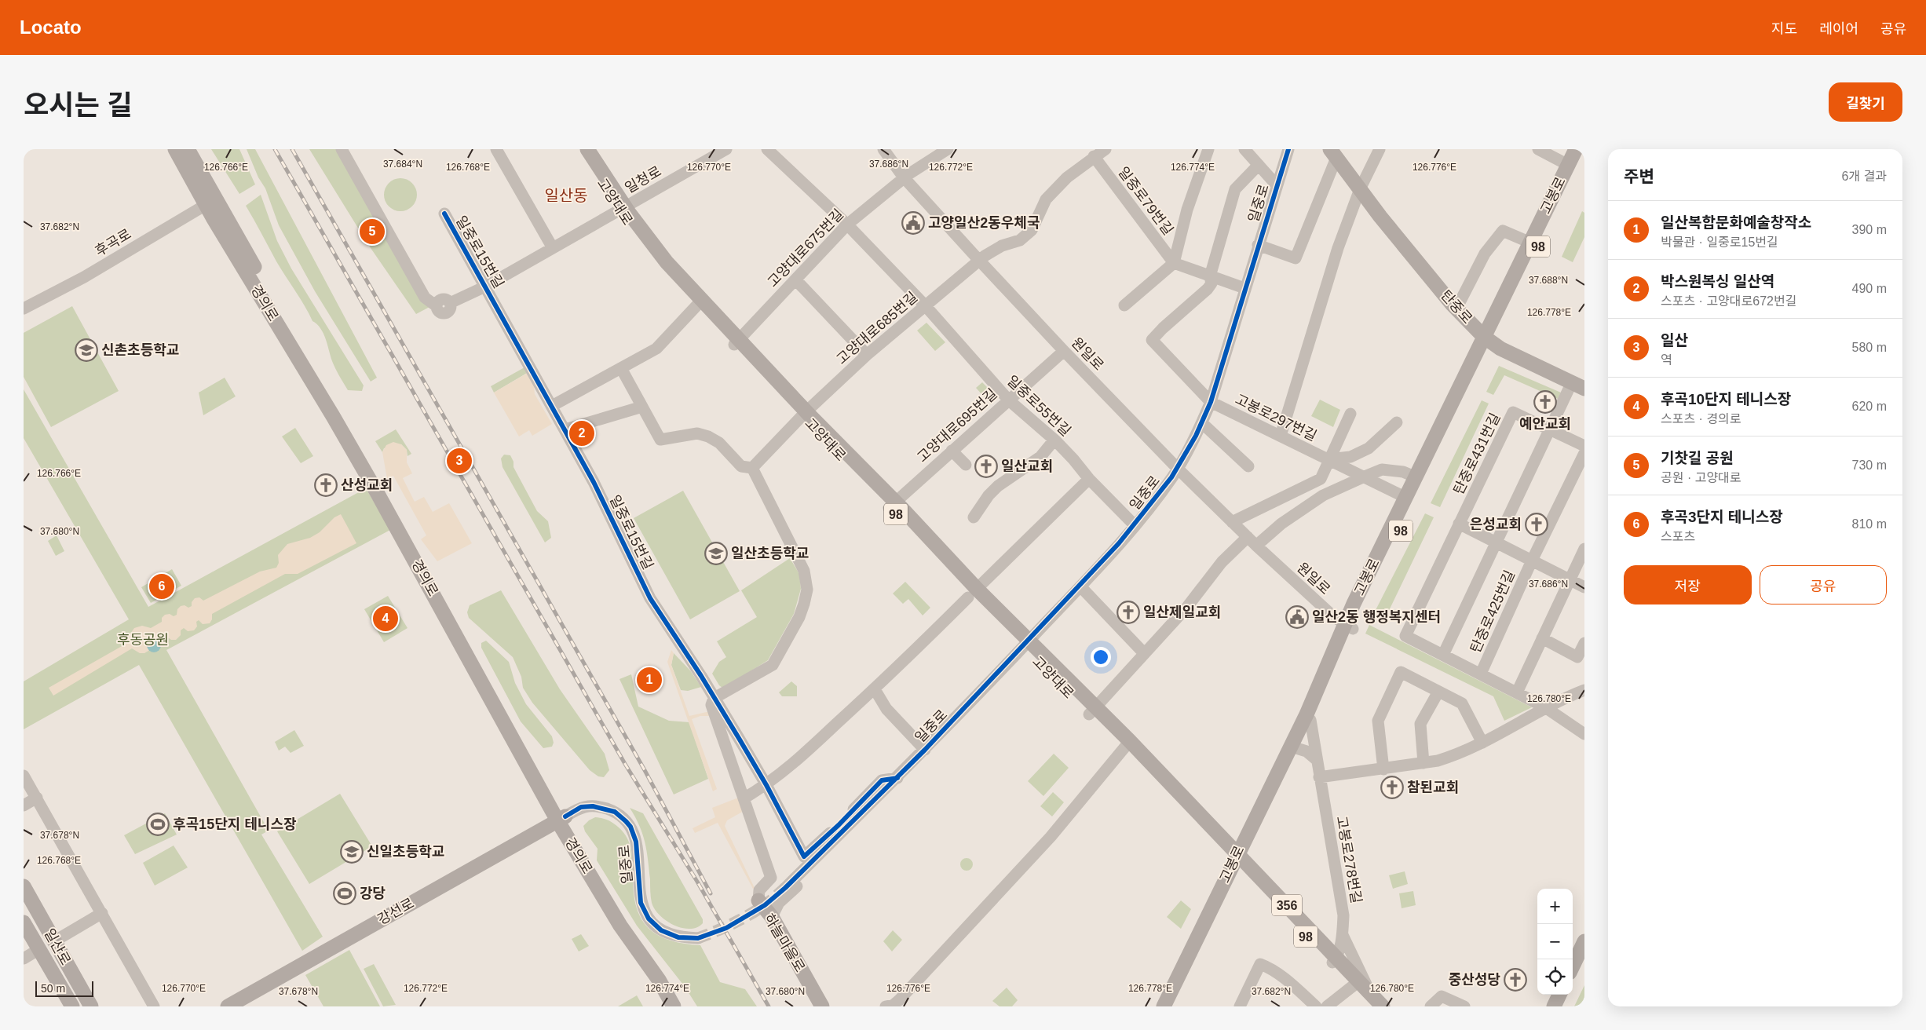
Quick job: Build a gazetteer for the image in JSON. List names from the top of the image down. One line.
{"streets":{"main road":["고봉로","고양대로","98","경의로","탄중로","356","강선로","하늘마을로","일산로"],"street":["일청로","일중로79번길","일중로","후곡로","고양대로675번길","일중로15번길","고양대로685번길","원일로","일중로55번길","고봉로297번길","고양대로695번길","탄중로431번길","탄중로425번길","고봉로278번길"]},"crossings":[["일청로","고양대로"],["일청로","일중로15번길"],["고봉로","고양대로"],["고봉로","탄중로"],["고봉로","원일로"],["고봉로","고봉로297번길"],["고봉로","고봉로278번길"],["일중로79번길","고양대로685번길"],["고양대로","일중로"],["고양대로","고양대로675번길"],["고양대로","고양대로685번길"],["고양대로","고양대로695번길"],["고양대로","고봉로278번길"],["일중로","일중로15번길"],["일중로","경의로"],["일중로","탄중로"],["일중로","원일로"],["일중로","일중로55번길"],["일중로","고봉로297번길"],["일중로","강선로"],["일중로","하늘마을로"],["후곡로","경의로"],["고양대로675번길","원일로"],["고양대로675번길","일중로55번길"],["경의로","강선로"],["고양대로685번길","원일로"],["고양대로685번길","일중로55번길"],["원일로","고양대로695번길"],["일중로55번길","고양대로695번길"]],"districts":["일산동"],"parks":["후동공원"],"places":{"public building":["고양일산2동우체국","일산2동 행정복지센터"],"school or university":["신촌초등학교","일산초등학교","신일초등학교"],"church":["예안교회","일산교회","산성교회","은성교회","일산제일교회","참된교회","중산성당"],"sports":["후곡15단지 테니스장","강당"]},"scale_bar":"50 m","page":{"header":"Locato","nav":["지도","레이어","공유"],"title":"오시는 길","buttons":["길찾기",["저장","공유"]],"heading":["주변","6개 결과"],"list":[{"mark":"1","name":"일산복합문화예술창작소","note":"박물관 · 일중로15번길","value":"390 m"},{"mark":"2","name":"박스원복싱 일산역","note":"스포츠 · 고양대로672번길","value":"490 m"},{"mark":"3","name":"일산","note":"역","value":"580 m"},{"mark":"4","name":"후곡10단지 테니스장","note":"스포츠 · 경의로","value":"620 m"},{"mark":"5","name":"기찻길 공원","note":"공원 · 고양대로","value":"730 m"},{"mark":"6","name":"후곡3단지 테니스장","note":"스포츠","value":"810 m"}],"pins":["5","2","3","6","4","1"],"map_buttons":["+","−"],"scale":"50 m"},"coordinates":["37.684°N","37.686°N","126.766°E","126.768°E","126.770°E","126.772°E","126.774°E","126.776°E","37.682°N","37.688°N","126.778°E","37.680°N","126.780°E","37.678°N"]}
